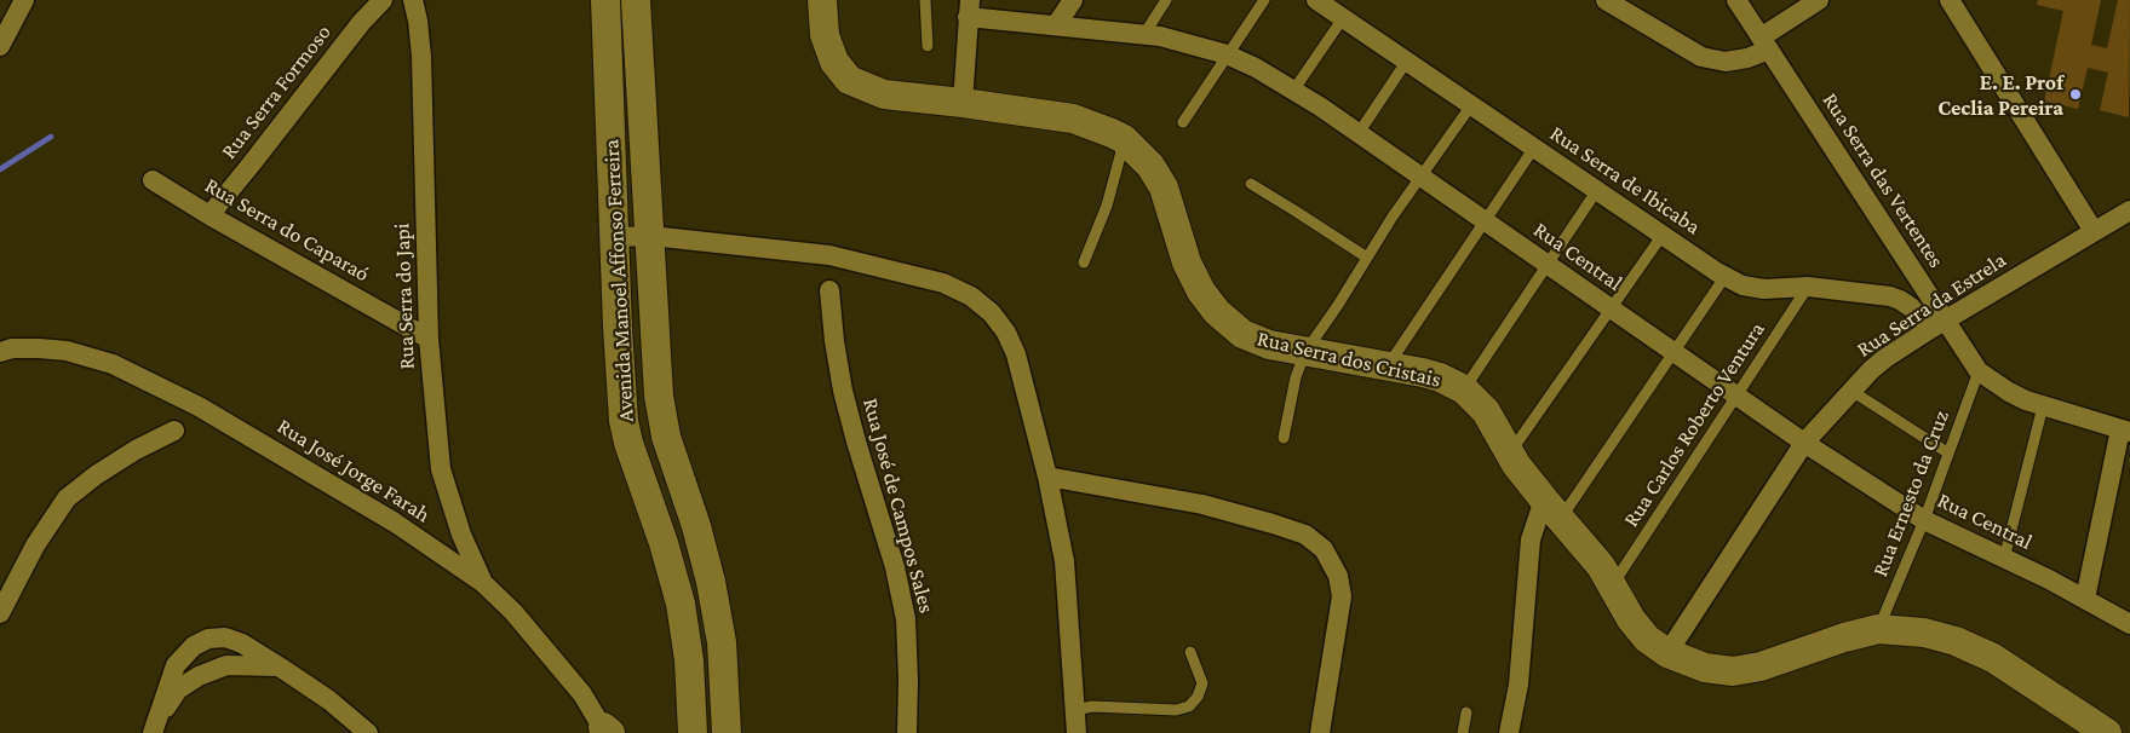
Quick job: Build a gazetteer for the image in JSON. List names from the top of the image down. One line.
{"streets":{"street":["Rua Serra Formoso","Rua Serra de Ibicaba","Rua Serra das Vertentes","Rua Serra do Caparaó","Rua Central","Avenida Manoel Affonso Ferreira","Rua Serra do Japi","Rua Serra da Estrela","Rua Serra dos Cristais","Rua José Jorge Farah","Rua José de Campos Sales"],"lane":["Rua Carlos Roberto Ventura","Rua Ernesto da Cruz"]},"crossings":[["Rua Serra Formoso","Rua Serra do Caparaó"],["Rua Serra de Ibicaba","Rua Serra das Vertentes"],["Rua Serra de Ibicaba","Rua Serra da Estrela"],["Rua Serra de Ibicaba","Rua Carlos Roberto Ventura"],["Rua Serra das Vertentes","Rua Serra da Estrela"],["Rua Serra das Vertentes","Rua Ernesto da Cruz"],["Rua Serra do Caparaó","Rua Serra do Japi"],["Rua Central","Rua Serra da Estrela"],["Rua Central","Rua Carlos Roberto Ventura"],["Rua Central","Rua Ernesto da Cruz"],["Rua Serra do Japi","Rua José Jorge Farah"],["Rua Serra da Estrela","Rua Serra dos Cristais"],["Rua Serra dos Cristais","Rua Carlos Roberto Ventura"],["Rua Serra dos Cristais","Rua Ernesto da Cruz"]],"places":["E. E. Prof Ceclia Pereira"]}
